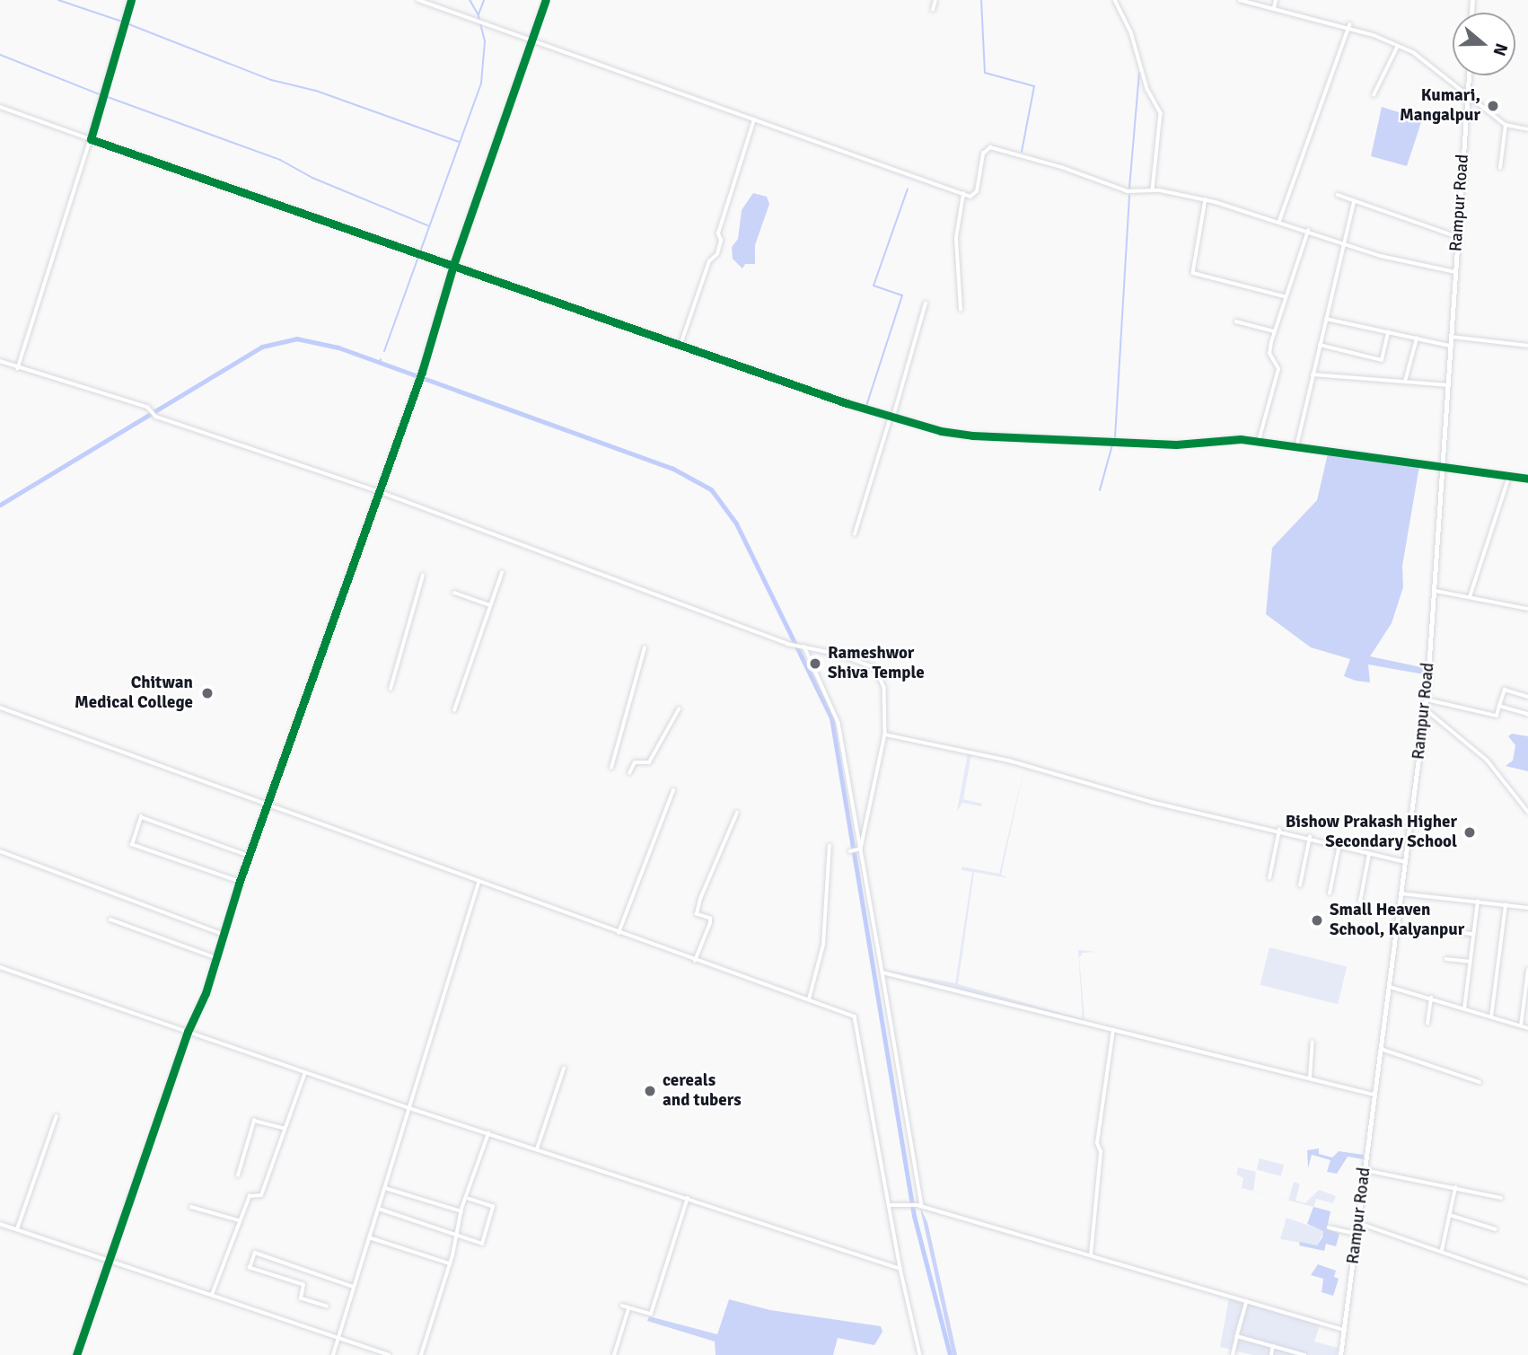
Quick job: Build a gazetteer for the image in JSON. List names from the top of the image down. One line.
{"streets":{"main road":["Rampur Road"]},"places":["Kumari, Mangalpur","Rameshwor Shiva Temple","Chitwan Medical College","Bishow Prakash Higher Secondary School","Small Heaven School, Kalyanpur","cereals and tubers"],"north":"right"}
